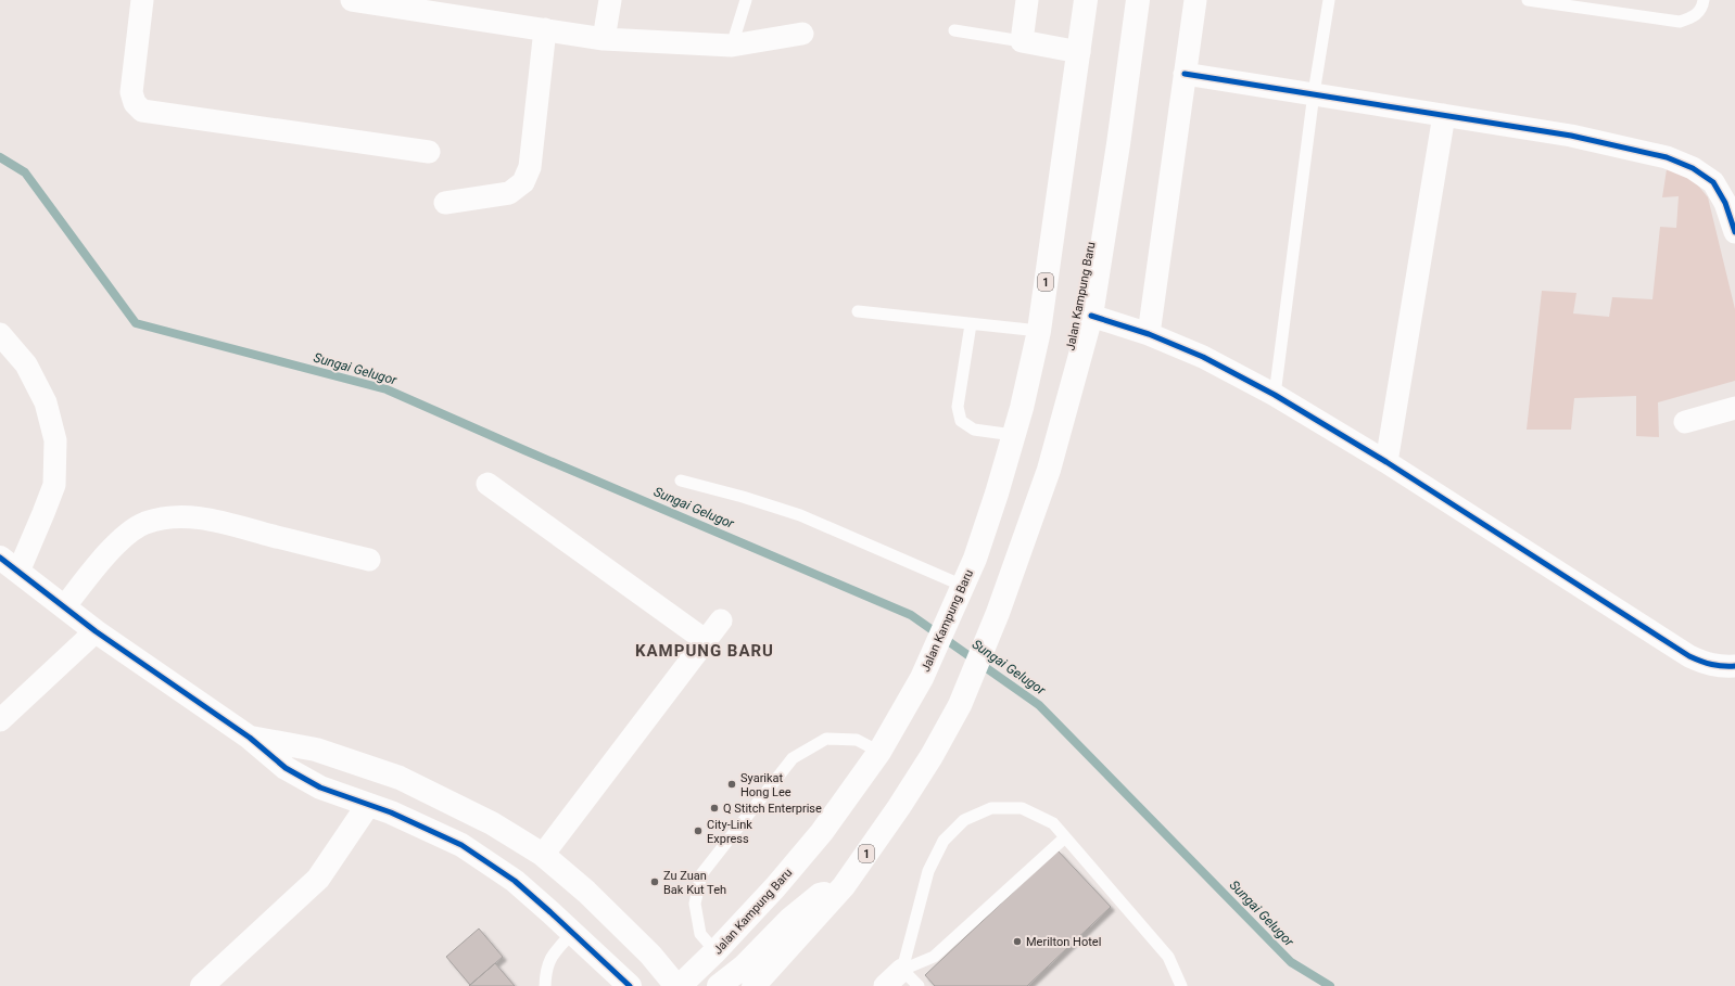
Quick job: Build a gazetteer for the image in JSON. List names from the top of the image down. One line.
{"streets":{"main road":["1","Jalan Kampung Baru"]},"districts":["KAMPUNG BARU"],"water":["Sungai Gelugor"],"places":["Syarikat Hong Lee","Q Stitch Enterprise","City-Link Express","Zu Zuan Bak Kut Teh","Merilton Hotel"]}
